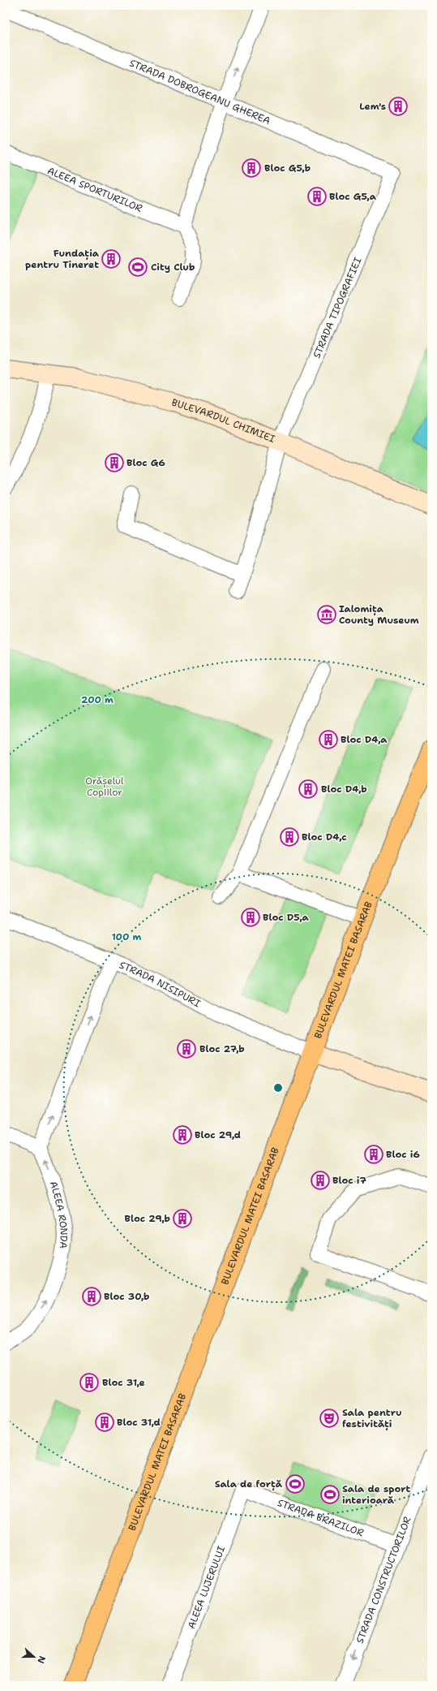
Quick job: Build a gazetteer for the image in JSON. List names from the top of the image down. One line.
{"streets":{"main road":["BULEVARDUL MATEI BASARAB"],"street":["STRADA DOBROGEANU GHEREA","ALEEA SPORTURILOR","STRADA TIPOGRAFIEI","BULEVARDUL CHIMIEI","STRADA NISIPURI","ALEEA RONDA","STRADA BRAZILOR","STRADA CONSTRUCTORILOR","ALEEA LUJERULUI"]},"crossings":[["STRADA DOBROGEANU GHEREA","STRADA TIPOGRAFIEI"],["STRADA TIPOGRAFIEI","BULEVARDUL CHIMIEI"],["BULEVARDUL MATEI BASARAB","STRADA NISIPURI"],["STRADA BRAZILOR","STRADA CONSTRUCTORILOR"],["STRADA BRAZILOR","ALEEA LUJERULUI"]],"one_way":["ALEEA RONDA","STRADA CONSTRUCTORILOR"],"parks":["Orășelul Copiilor"],"places":{"building":["Lem's","Bloc G5,b","Bloc G5,a","Fundația pentru Tineret","Bloc G6","Bloc D4,a","Bloc D4,b","Bloc D4,c","Bloc D5,a","Bloc 27,b","Bloc 29,d","Bloc i6","Bloc i7","Bloc 29,b","Bloc 30,b","Bloc 31,e","Bloc 31,d"],"sports":["City Club","Sala de forță","Sala de sport interioară"],"museum":["Ialomița County Museum"],"theatre":["Sala pentru festivități"]},"north":"right","rings":["200 m","100 m"]}
